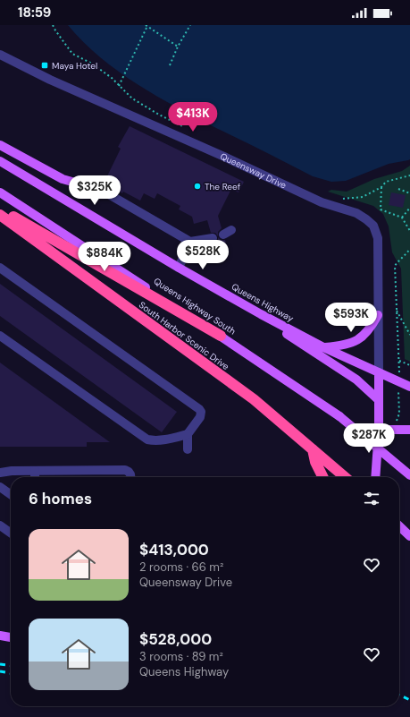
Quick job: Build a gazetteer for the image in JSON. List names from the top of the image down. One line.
{"streets":{"highway":["South Harbor Scenic Drive"],"main road":["Queens Highway","Queens Highway South"],"street":["Queensway Drive"]},"crossings":[["Queensway Drive","Queens Highway"]],"places":{"transit":["Maya Hotel"],"other":["The Reef"]},"page":{"status":"18:59","price":["$413K","$325K","$528K","$884K","$593K","$287K"],"heading":"6 homes","list":[{"name":"$413,000","note":"2 rooms · 66 m² · Queensway Drive"},{"name":"$528,000","note":"3 rooms · 89 m² · Queens Highway"}]}}
